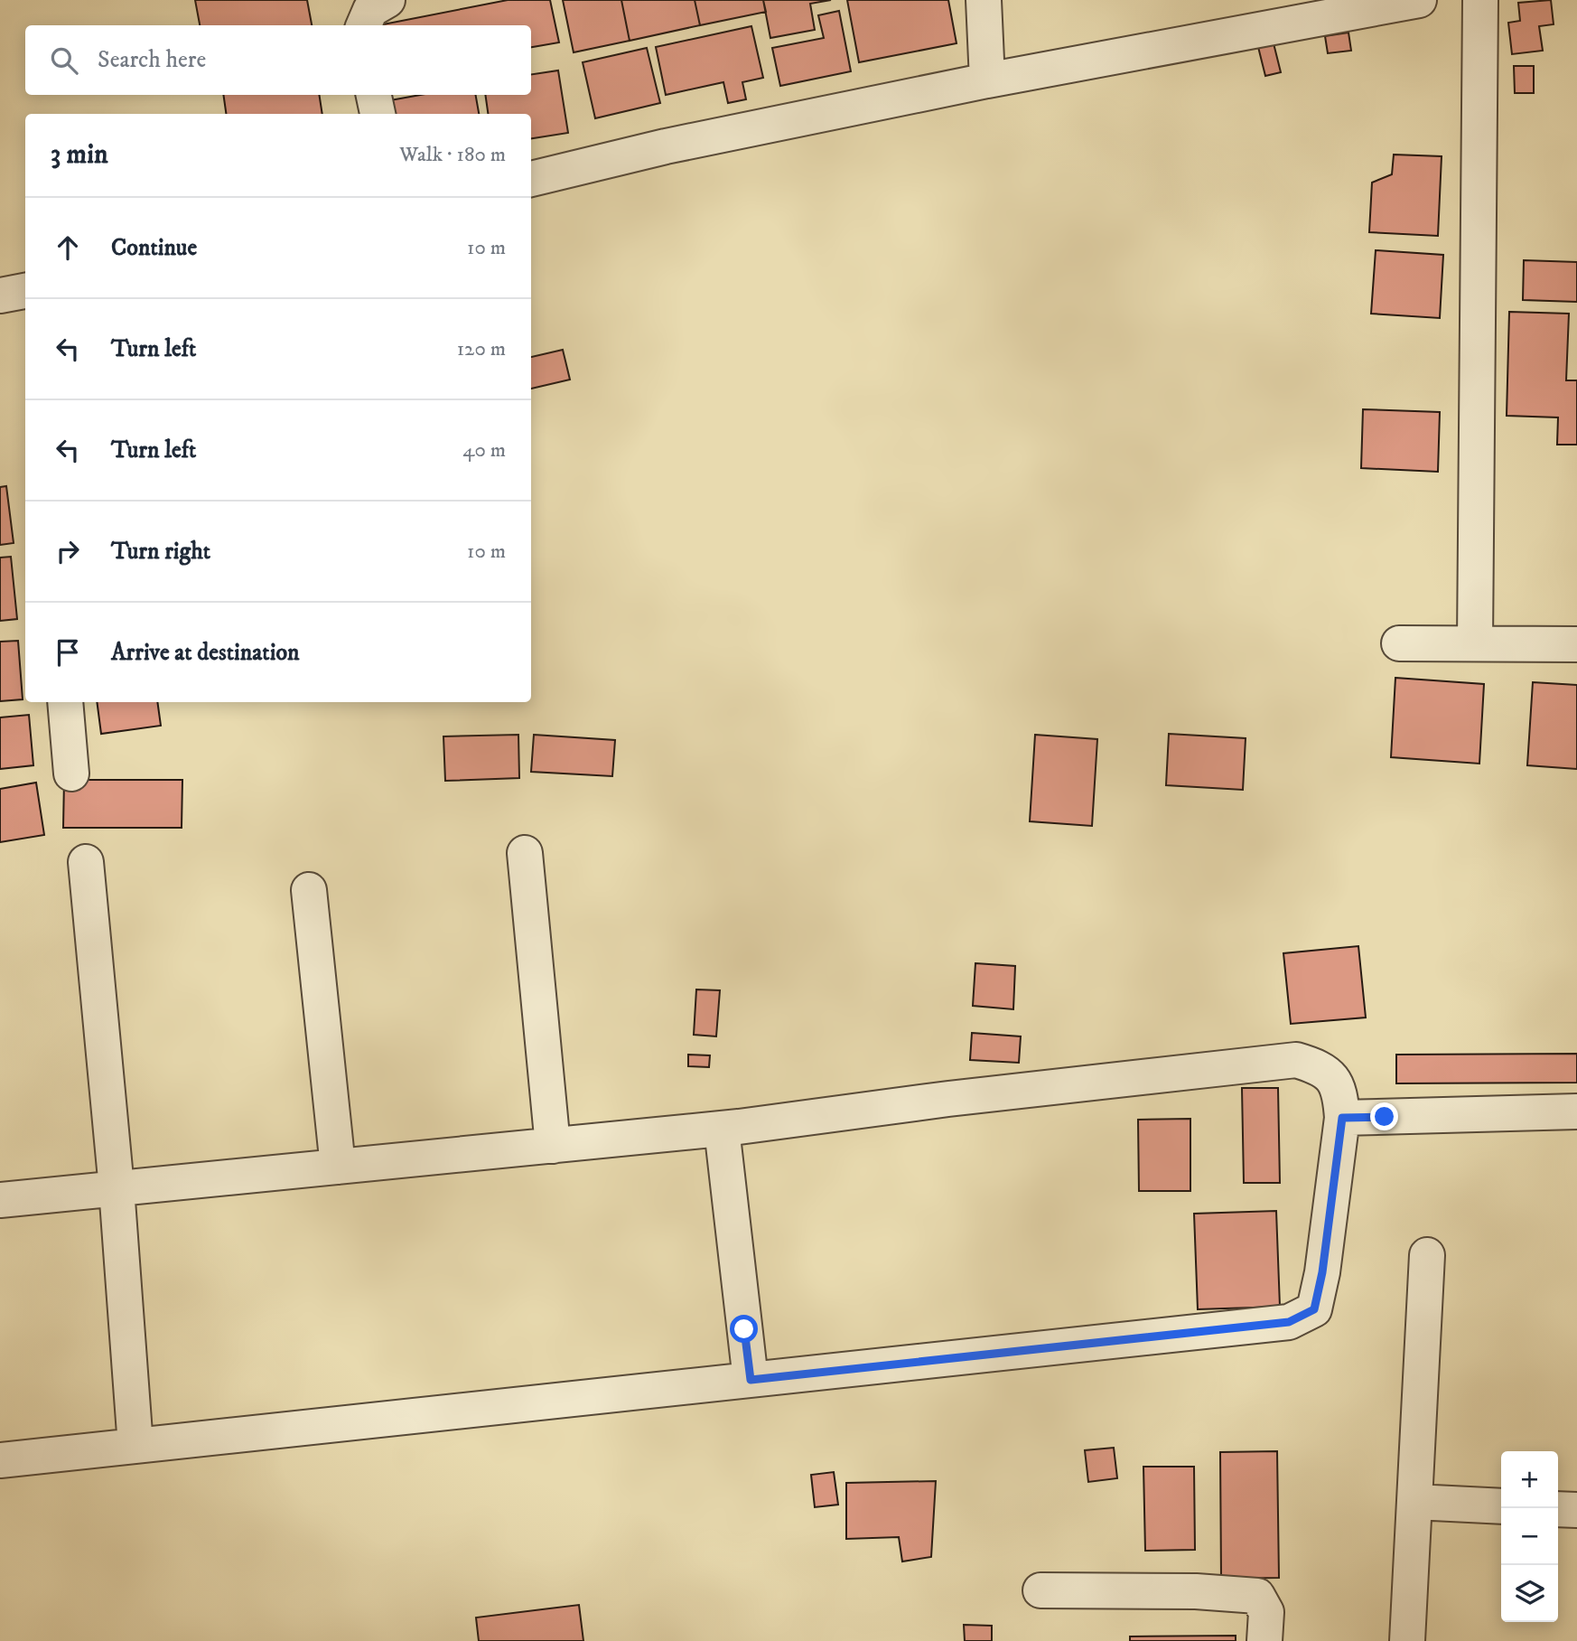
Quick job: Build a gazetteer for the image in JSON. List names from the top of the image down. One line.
{"page":{"search":"Search here","heading":["3 min","Walk · 180 m"],"list":[["Continue","10 m"],["Turn left","120 m"],["Turn left","40 m"],["Turn right","10 m"],"Arrive at destination"],"map_buttons":["+","−"]}}
